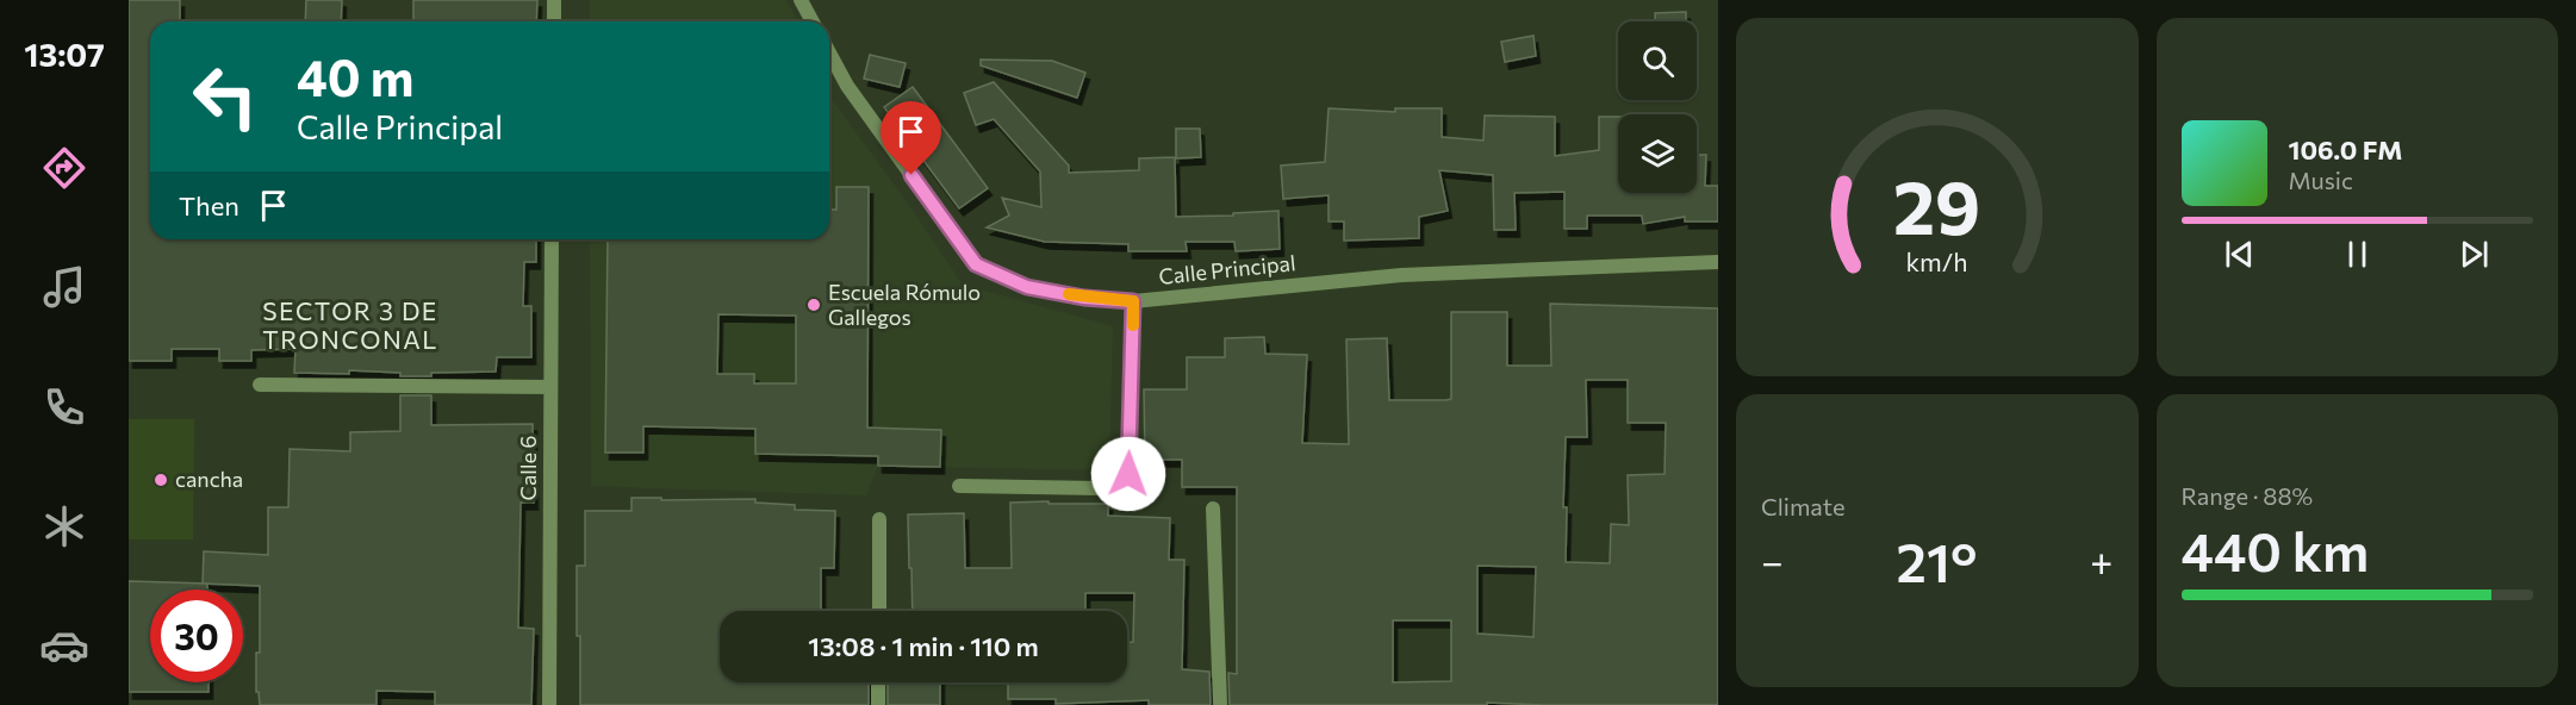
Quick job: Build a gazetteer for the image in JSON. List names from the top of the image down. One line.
{"streets":{"street":["Calle Principal","Calle 6"]},"districts":["SECTOR 3 DE TRONCONAL"],"places":["Escuela Rómulo Gallegos","cancha"],"page":{"tabs":"13:07","turn":["40 m","Calle Principal"],"song":["106.0 FM","Music"],"then":"Then","tile":["Climate",["Range · 88%","440 km"]],"heat":["−","21°","+"],"limit":"30","trip":"13:08 · 1 min · 110 m","gauge":["29","km/h"]}}
